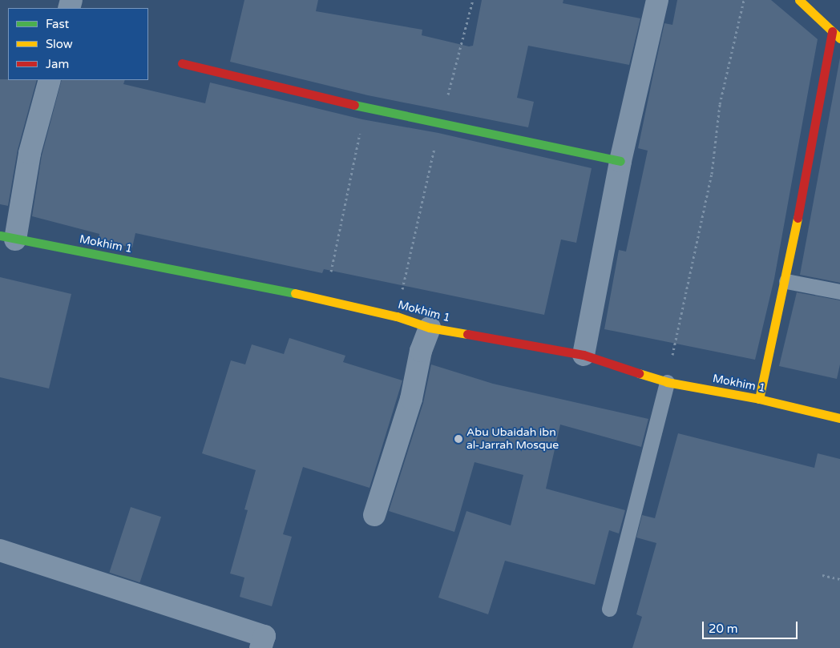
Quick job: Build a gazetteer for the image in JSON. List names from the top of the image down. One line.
{"streets":{"street":["Mokhim 1"]},"places":["Abu Ubaidah ibn al-Jarrah Mosque"],"legend":["Fast","Slow","Jam"],"scale_bar":"20 m"}
